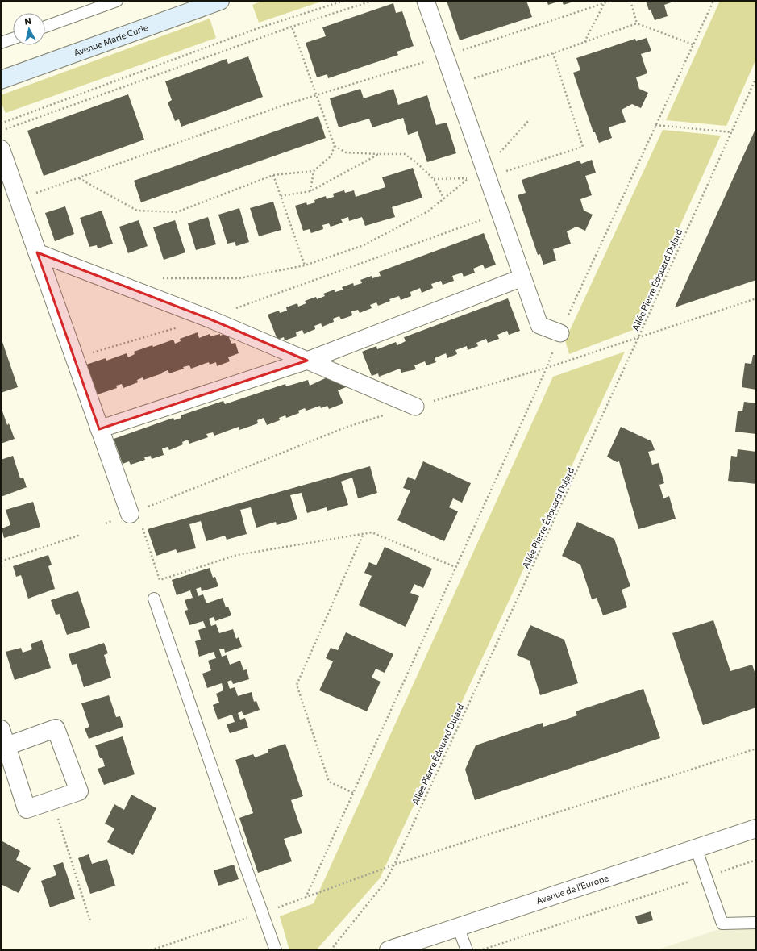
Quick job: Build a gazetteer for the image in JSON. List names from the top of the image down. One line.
{"streets":{"main road":["Avenue Marie Curie"],"street":["Avenue de l'Europe"],"path":["Allée Pierre Édouard Dujard"]},"north":"top"}
